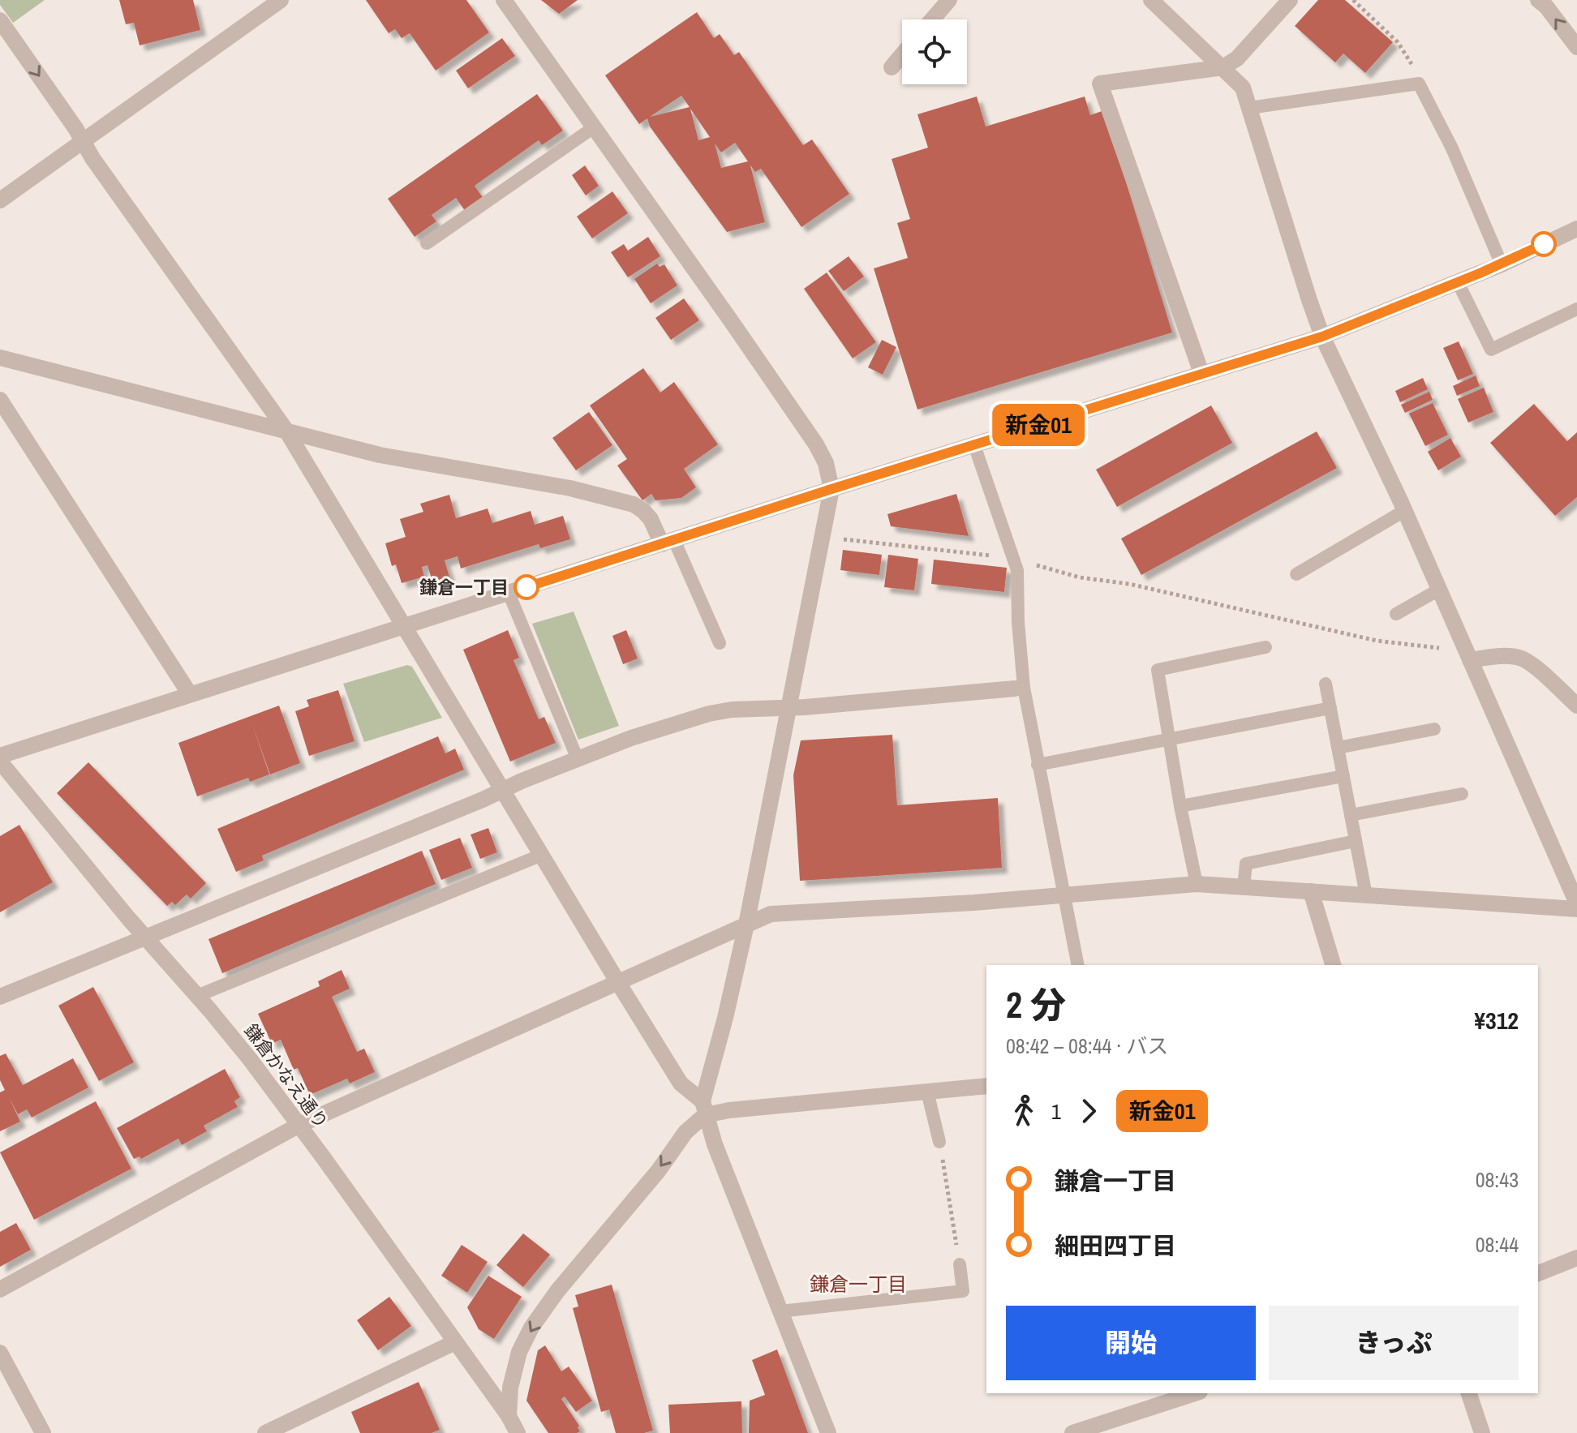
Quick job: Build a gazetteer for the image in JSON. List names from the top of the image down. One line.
{"streets":{"street":["鎌倉かなえ通り"]},"districts":["鎌倉一丁目"],"places":["鎌倉一丁目"],"lines":["bus line 新金01"],"page":{"on_map":"新金01","heading":["2 分","08:42 – 08:44 · バス","¥312"],"legs":["1","新金01"],"list":[{"name":"鎌倉一丁目","value":"08:43"},{"name":"細田四丁目","value":"08:44"}],"buttons":["開始","きっぷ"]}}
